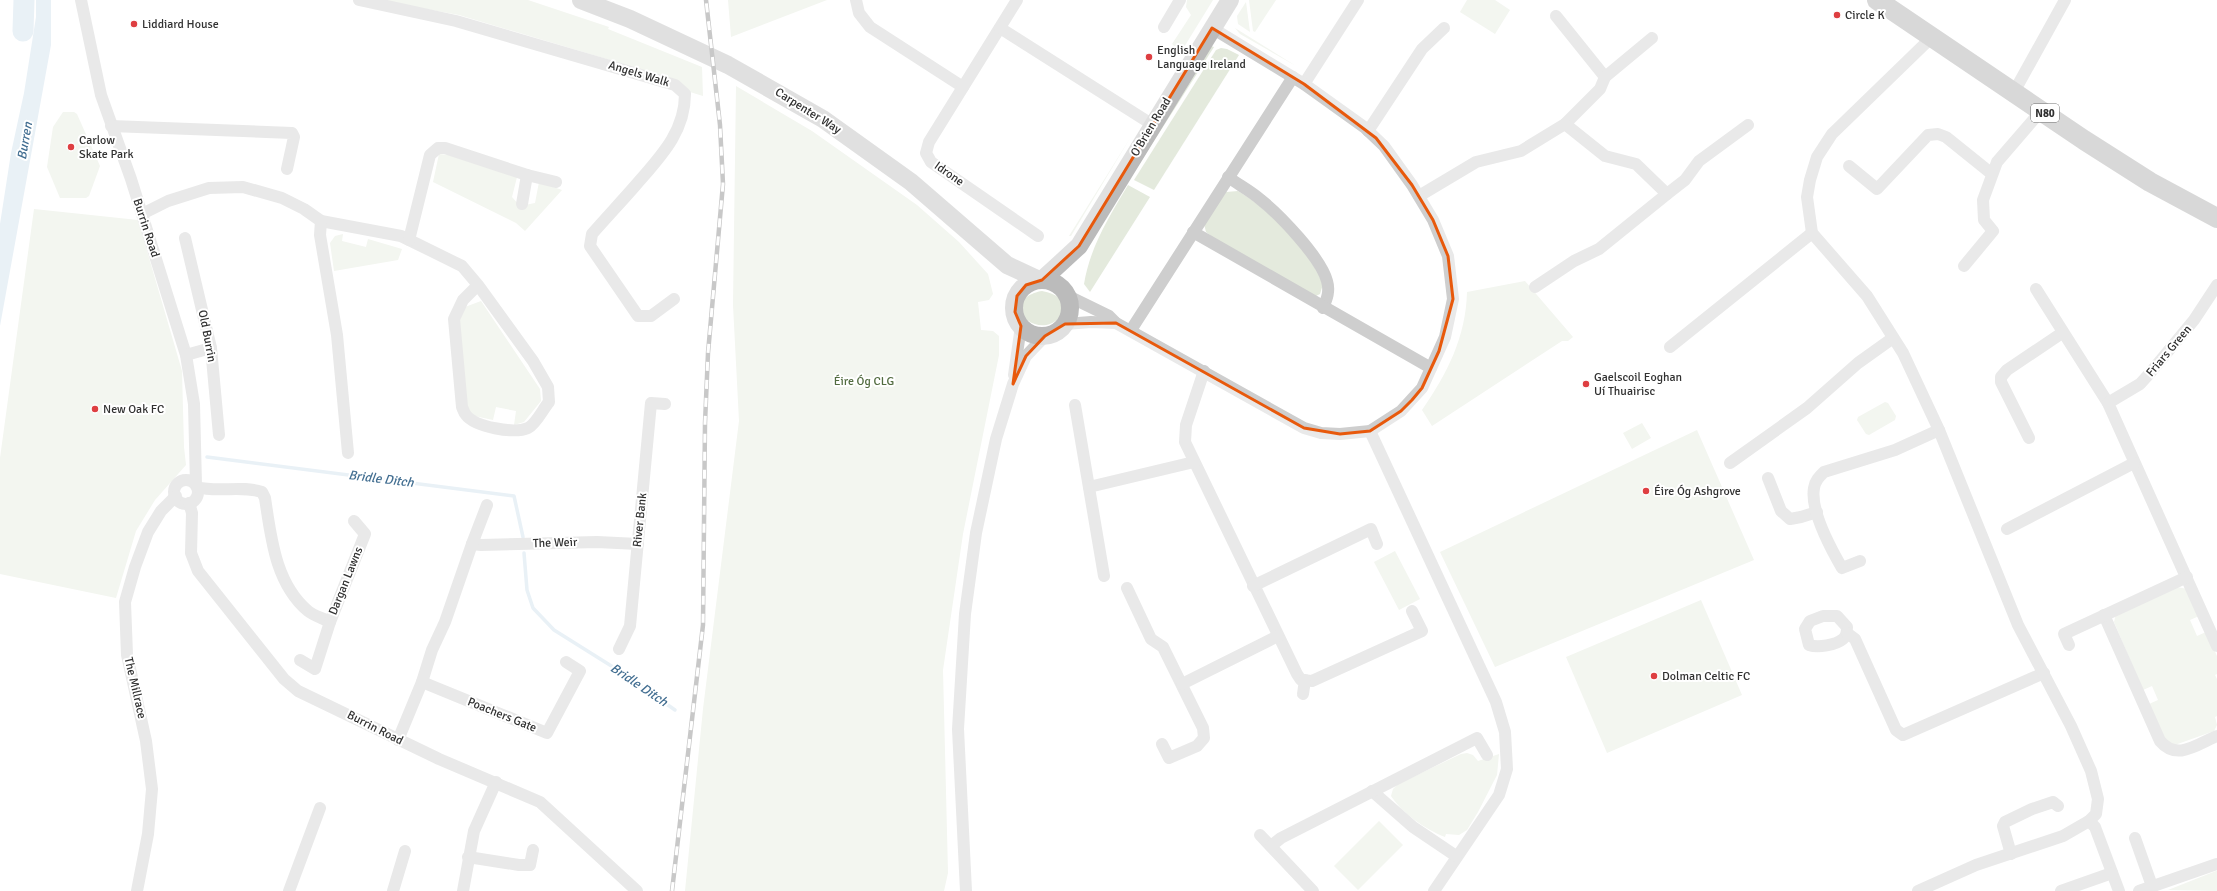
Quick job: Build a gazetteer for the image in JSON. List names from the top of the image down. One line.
{"streets":{"main road":["N80"],"street":["Angels Walk","Carpenter Way","O'Brien Road","Idrone","Burrin Road","Old Burrin","Friars Green","River Bank","The Weir","Dargan Lawns","The Millrace","Poachers Gate"]},"crossings":[["Carpenter Way","O'Brien Road"],["Burrin Road","Dargan Lawns"],["Burrin Road","The Millrace"],["River Bank","The Weir"],["Dargan Lawns","The Millrace"]],"water":["Burren","Bridle Ditch"],"parks":["Éire Óg CLG"],"places":["Circle K","Liddiard House","English Language Ireland","Carlow Skate Park","Gaelscoil Eoghan Uí Thuairisc","New Oak FC","Éire Óg Ashgrove","Dolman Celtic FC"]}
